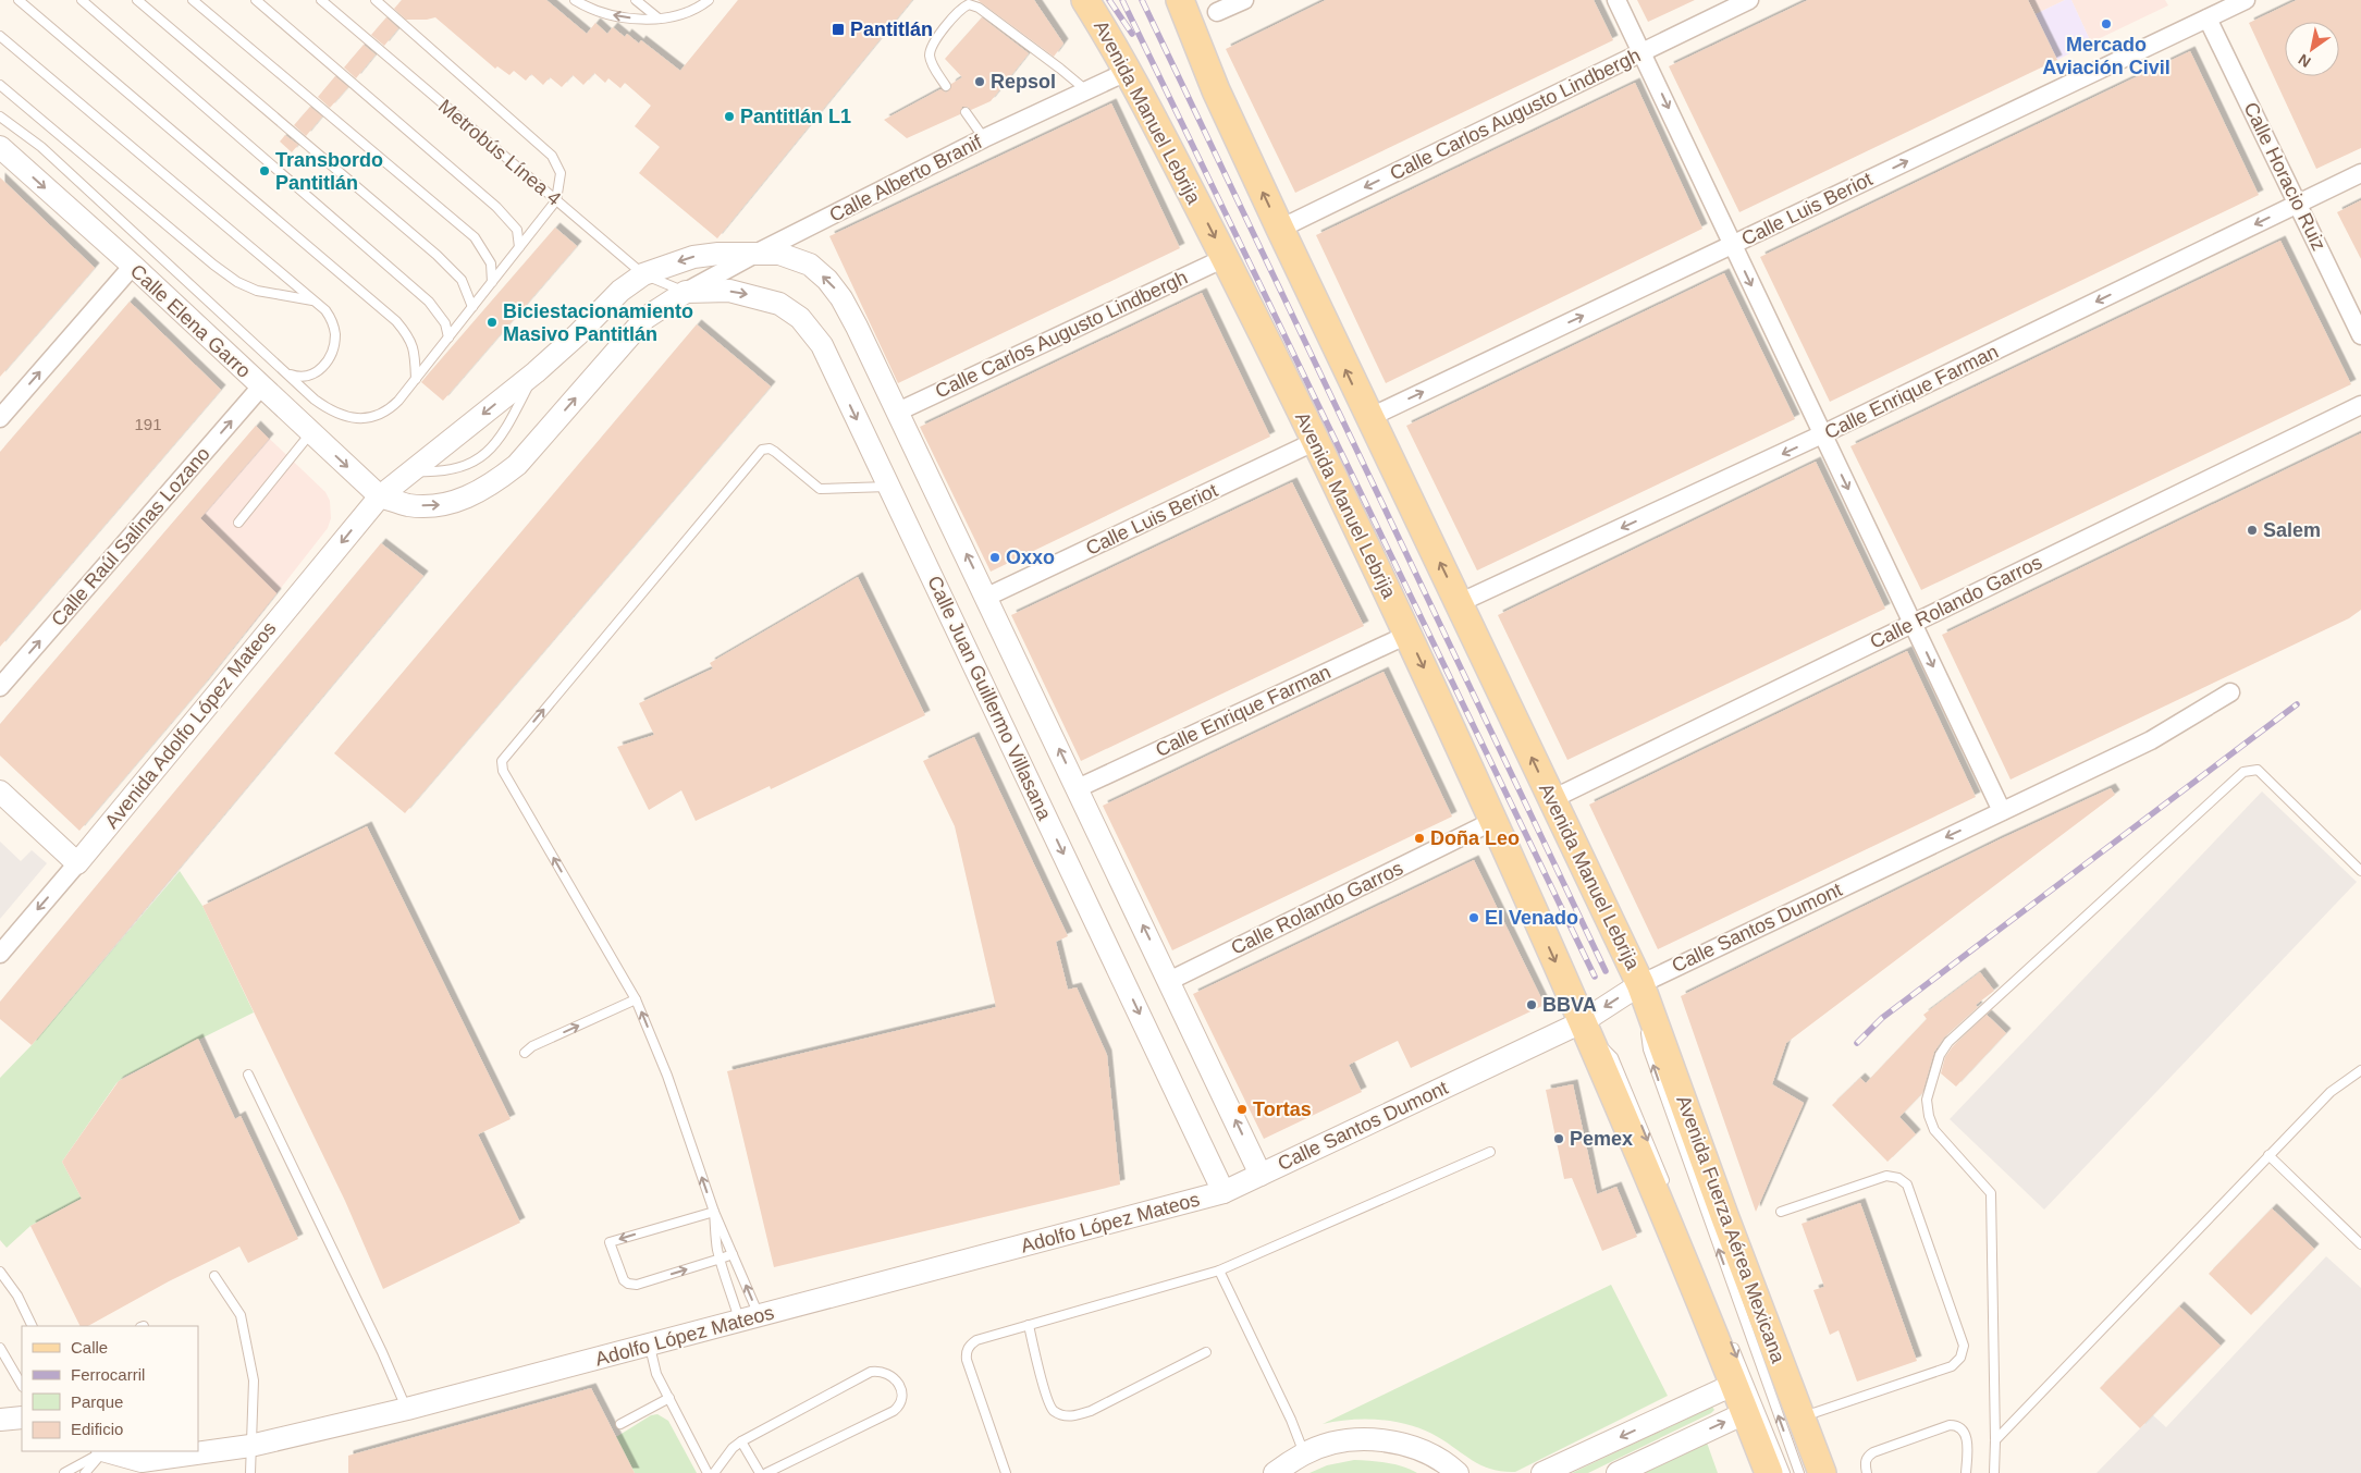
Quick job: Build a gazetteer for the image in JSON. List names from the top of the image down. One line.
{"streets":{"main road":["Avenida Manuel Lebrija","Avenida Fuerza Aérea Mexicana"],"street":["Calle Carlos Augusto Lindbergh","Calle Horacio Ruiz","Calle Alberto Branif","Calle Luis Beriot","Calle Elena Garro","Calle Enrique Farman","Calle Raúl Salinas Lozano","Calle Rolando Garros","Calle Juan Guillermo Villasana","Avenida Adolfo López Mateos","Calle Santos Dumont","Adolfo López Mateos"],"lane":["Metrobús Línea 4"]},"crossings":[["Avenida Manuel Lebrija","Calle Carlos Augusto Lindbergh"],["Avenida Manuel Lebrija","Calle Alberto Branif"],["Avenida Manuel Lebrija","Calle Luis Beriot"],["Avenida Manuel Lebrija","Calle Enrique Farman"],["Avenida Manuel Lebrija","Calle Rolando Garros"],["Avenida Manuel Lebrija","Calle Santos Dumont"],["Avenida Manuel Lebrija","Avenida Fuerza Aérea Mexicana"],["Calle Carlos Augusto Lindbergh","Calle Juan Guillermo Villasana"],["Metrobús Línea 4","Calle Alberto Branif"],["Metrobús Línea 4","Calle Juan Guillermo Villasana"],["Metrobús Línea 4","Avenida Adolfo López Mateos"],["Calle Horacio Ruiz","Calle Luis Beriot"],["Calle Horacio Ruiz","Calle Enrique Farman"],["Calle Alberto Branif","Calle Juan Guillermo Villasana"],["Calle Alberto Branif","Avenida Adolfo López Mateos"],["Calle Luis Beriot","Calle Juan Guillermo Villasana"],["Calle Elena Garro","Calle Raúl Salinas Lozano"],["Calle Elena Garro","Avenida Adolfo López Mateos"],["Calle Enrique Farman","Calle Juan Guillermo Villasana"],["Calle Rolando Garros","Calle Juan Guillermo Villasana"],["Calle Juan Guillermo Villasana","Avenida Adolfo López Mateos"],["Calle Juan Guillermo Villasana","Calle Santos Dumont"],["Calle Juan Guillermo Villasana","Adolfo López Mateos"],["Calle Santos Dumont","Adolfo López Mateos"],["Calle Santos Dumont","Avenida Fuerza Aérea Mexicana"]],"one_way":["Calle Carlos Augusto Lindbergh","Calle Luis Beriot","Calle Elena Garro","Calle Enrique Farman","Calle Raúl Salinas Lozano","Avenida Adolfo López Mateos","Calle Santos Dumont"],"places":{"other":["Mercado Aviación Civil","Repsol","Pantitlán L1","Transbordo Pantitlán","Biciestacionamiento Masivo Pantitlán","Salem","Oxxo","Doña Leo","El Venado","BBVA","Tortas","Pemex"],"transit":["Pantitlán"]},"house_numbers":["191"],"legend":["Calle","Ferrocarril","Parque","Edificio"],"north":"bottom left"}
